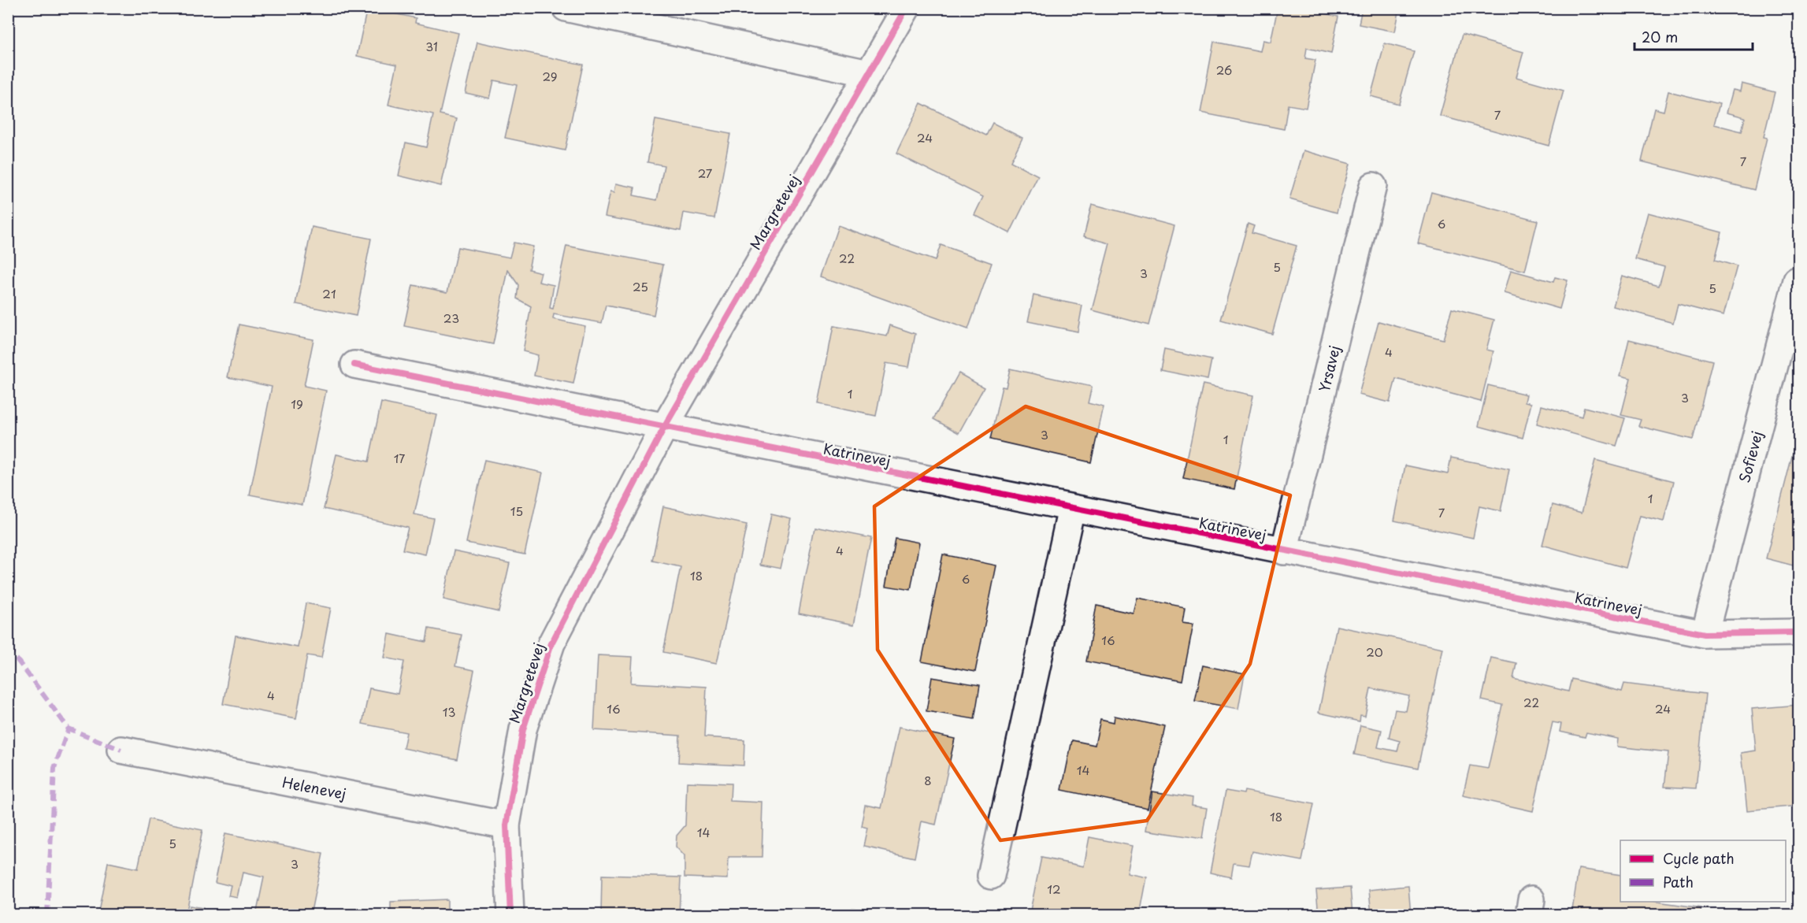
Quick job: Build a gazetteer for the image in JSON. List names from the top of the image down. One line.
{"streets":{"street":["Margretevej","Yrsavej","Katrinevej","Sofievej","Helenevej"]},"crossings":[["Margretevej","Katrinevej"],["Margretevej","Helenevej"],["Yrsavej","Katrinevej"],["Katrinevej","Sofievej"]],"house_numbers":["31","26","29","7","24","7","27","6","22","5","3","25","5","21","23","4","1","3","19","3","1","17","1","15","7","4","18","6","16","20","4","22","16","24","13","14","8","18","14","5","3","12"],"legend":["Cycle path","Path"],"scale_bar":"20 m"}
